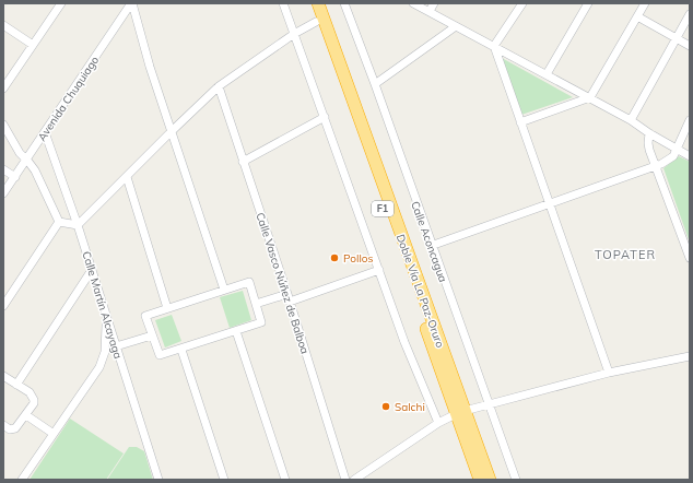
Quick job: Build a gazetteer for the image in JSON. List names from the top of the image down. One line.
{"streets":{"highway":["F1","Doble Vía La Paz-Oruro"],"street":["Avenida Chuquiago","Calle Aconcagua","Calle Vasco Núñez de Balboa","Calle Martín Alcayaga"]},"crossings":[["Avenida Chuquiago","Calle Martín Alcayaga"]],"districts":["TOPATER"],"places":["Pollos","Salchi"]}
